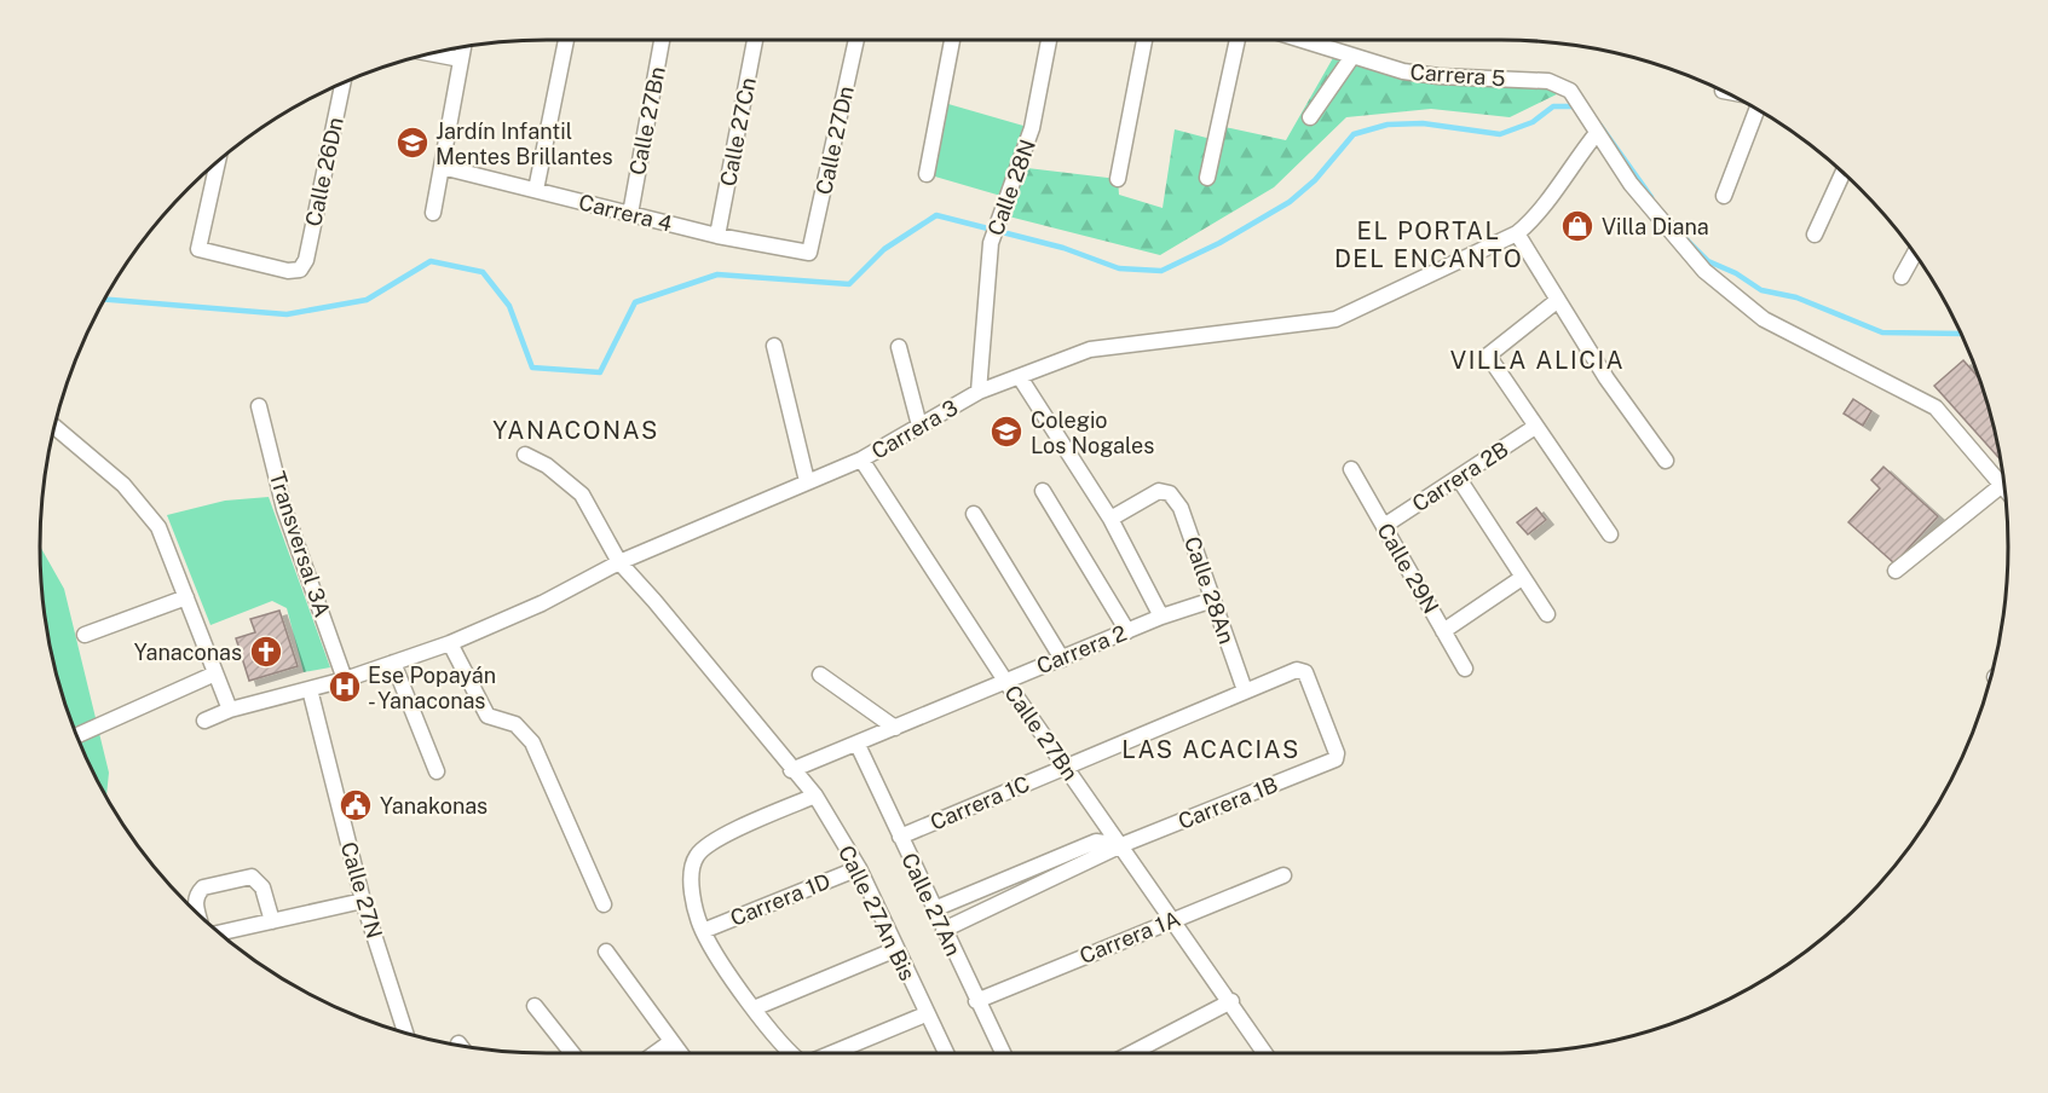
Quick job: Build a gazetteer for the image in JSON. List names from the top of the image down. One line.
{"streets":{"street":["Carrera 5","Calle 27Bn","Calle 27Cn","Calle 27Dn","Calle 26Dn","Calle 28N","Carrera 4","Carrera 3","Carrera 2B","Transversal 3A","Calle 29N","Calle 28An","Carrera 2","Carrera 1C","Carrera 1B","Calle 27N","Carrera 1D","Calle 27An","Calle 27An Bis","Carrera 1A"]},"crossings":[["Carrera 5","Carrera 3"],["Calle 27Bn","Carrera 4"],["Calle 27Bn","Carrera 3"],["Calle 27Bn","Carrera 2"],["Calle 27Bn","Carrera 1C"],["Calle 27Bn","Carrera 1B"],["Calle 27Bn","Carrera 1A"],["Calle 27Cn","Carrera 4"],["Calle 27Dn","Carrera 4"],["Calle 28N","Carrera 3"],["Carrera 3","Transversal 3A"],["Carrera 3","Calle 27N"],["Carrera 2B","Calle 29N"],["Calle 28An","Carrera 2"],["Calle 28An","Carrera 1C"],["Carrera 2","Calle 27An"],["Carrera 2","Calle 27An Bis"],["Carrera 1C","Carrera 1B"],["Carrera 1C","Calle 27An"],["Carrera 1B","Calle 27An"],["Carrera 1D","Calle 27An Bis"],["Calle 27An","Carrera 1A"]],"districts":["EL PORTAL DEL ENCANTO","VILLA ALICIA","YANACONAS","LAS ACACIAS"],"places":{"school or university":["Jardín Infantil Mentes Brillantes","Colegio Los Nogales"],"shop":["Villa Diana"],"church":["Yanaconas"],"hospital":["Ese Popayán - Yanaconas"],"public building":["Yanakonas"]}}
